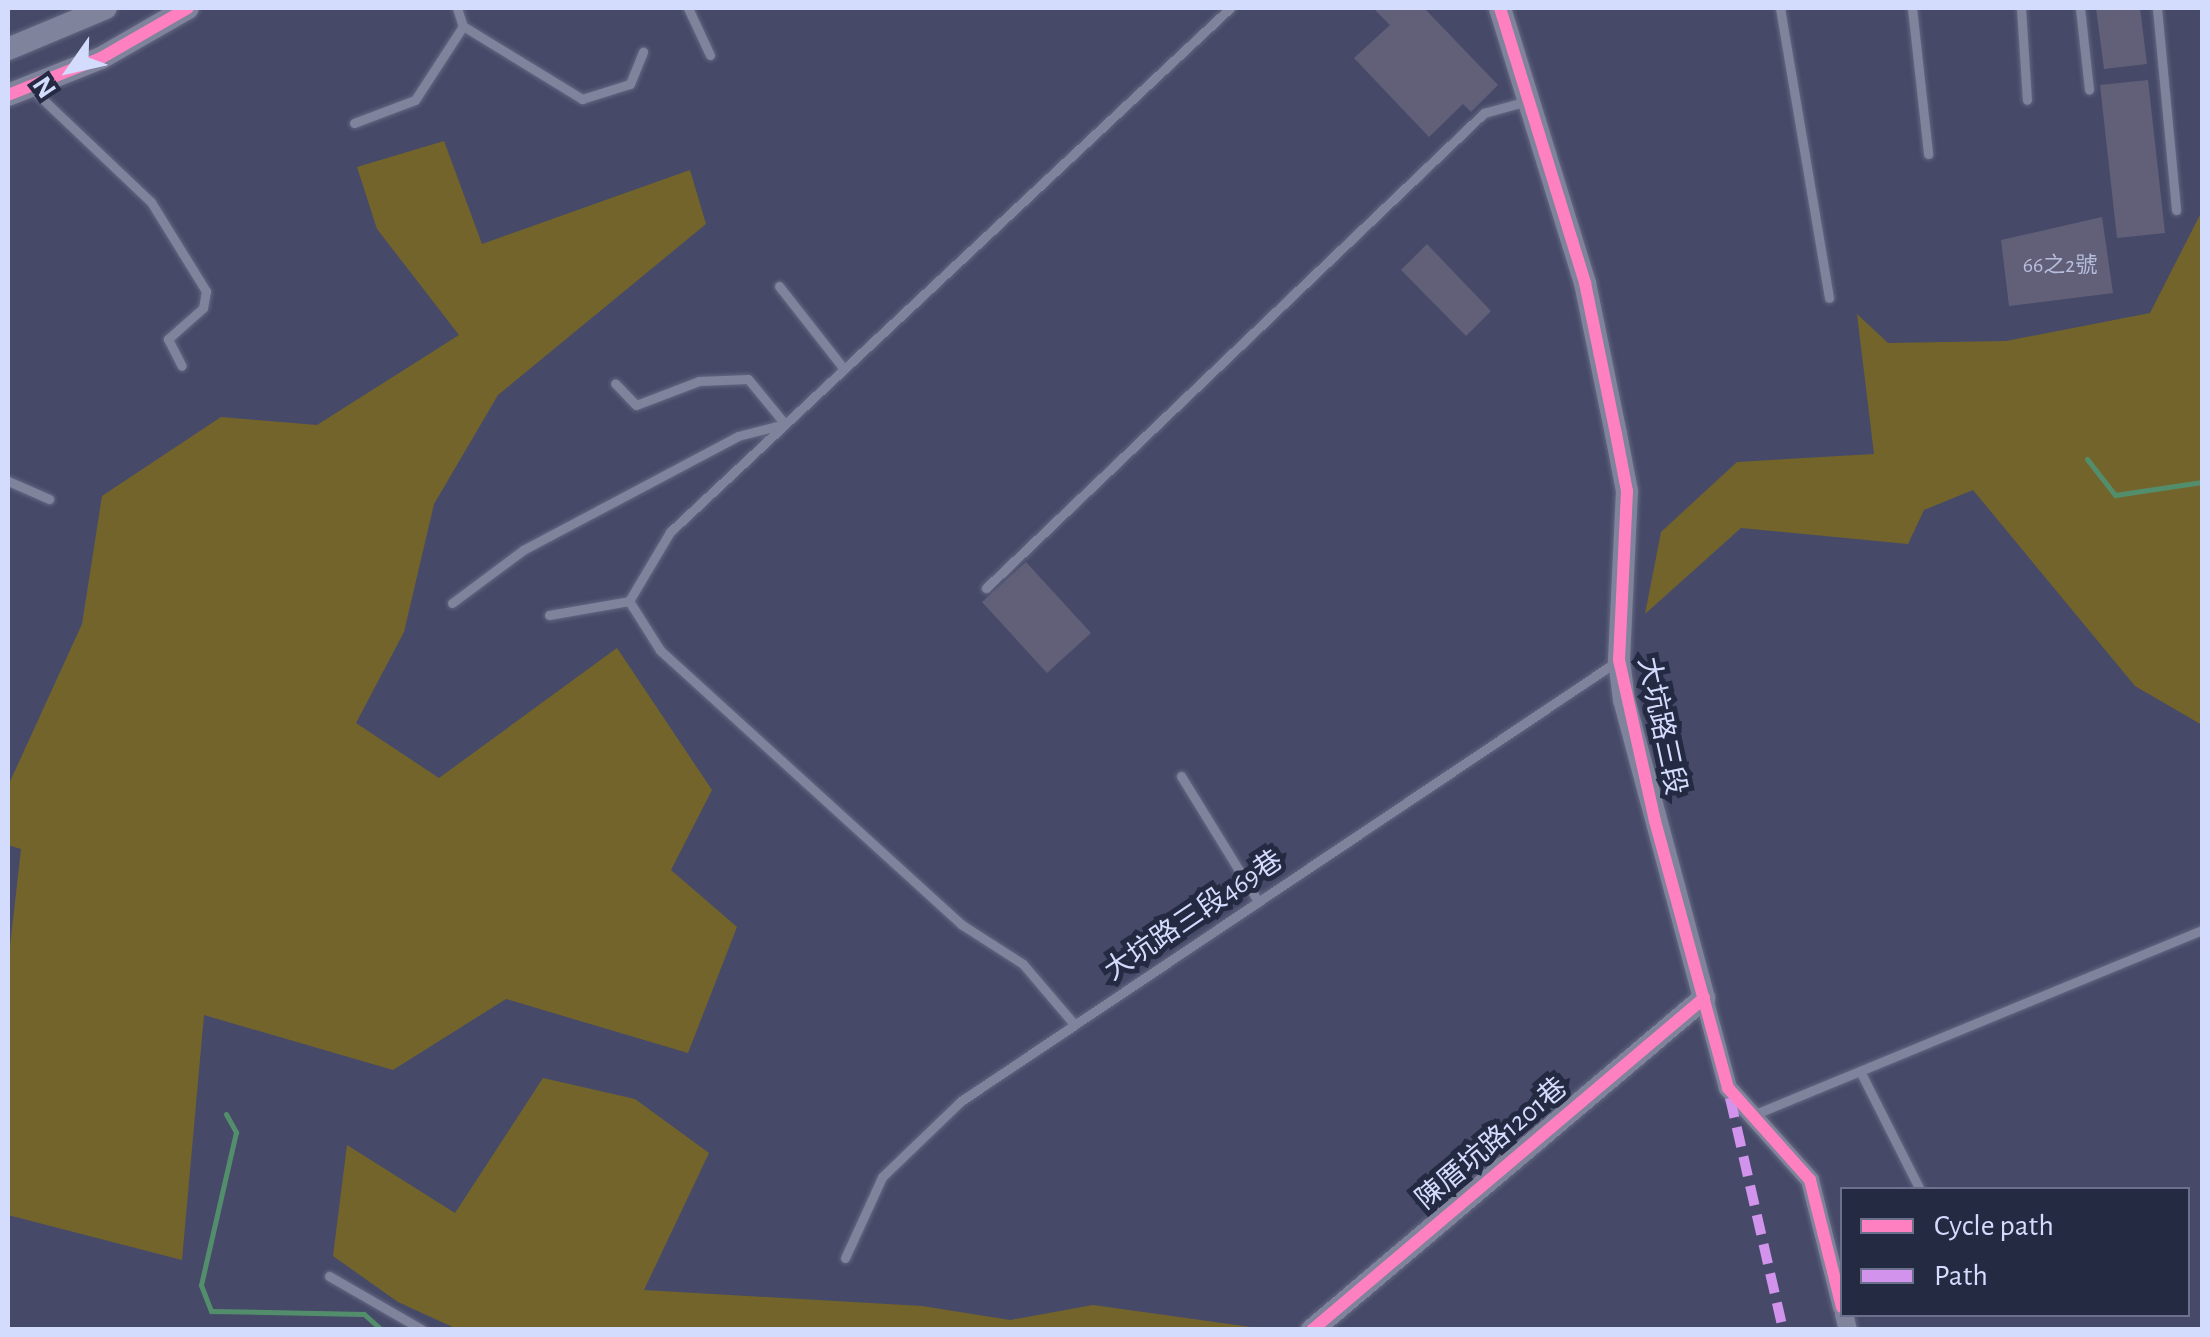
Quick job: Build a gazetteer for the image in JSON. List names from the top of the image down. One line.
{"streets":{"street":["大坑路三段","陳厝坑路1201巷"],"lane":["大坑路三段469巷"]},"crossings":[["大坑路三段","大坑路三段469巷"],["大坑路三段","陳厝坑路1201巷"]],"house_numbers":["66之2號"],"legend":["Cycle path","Path"],"north":"bottom left"}
